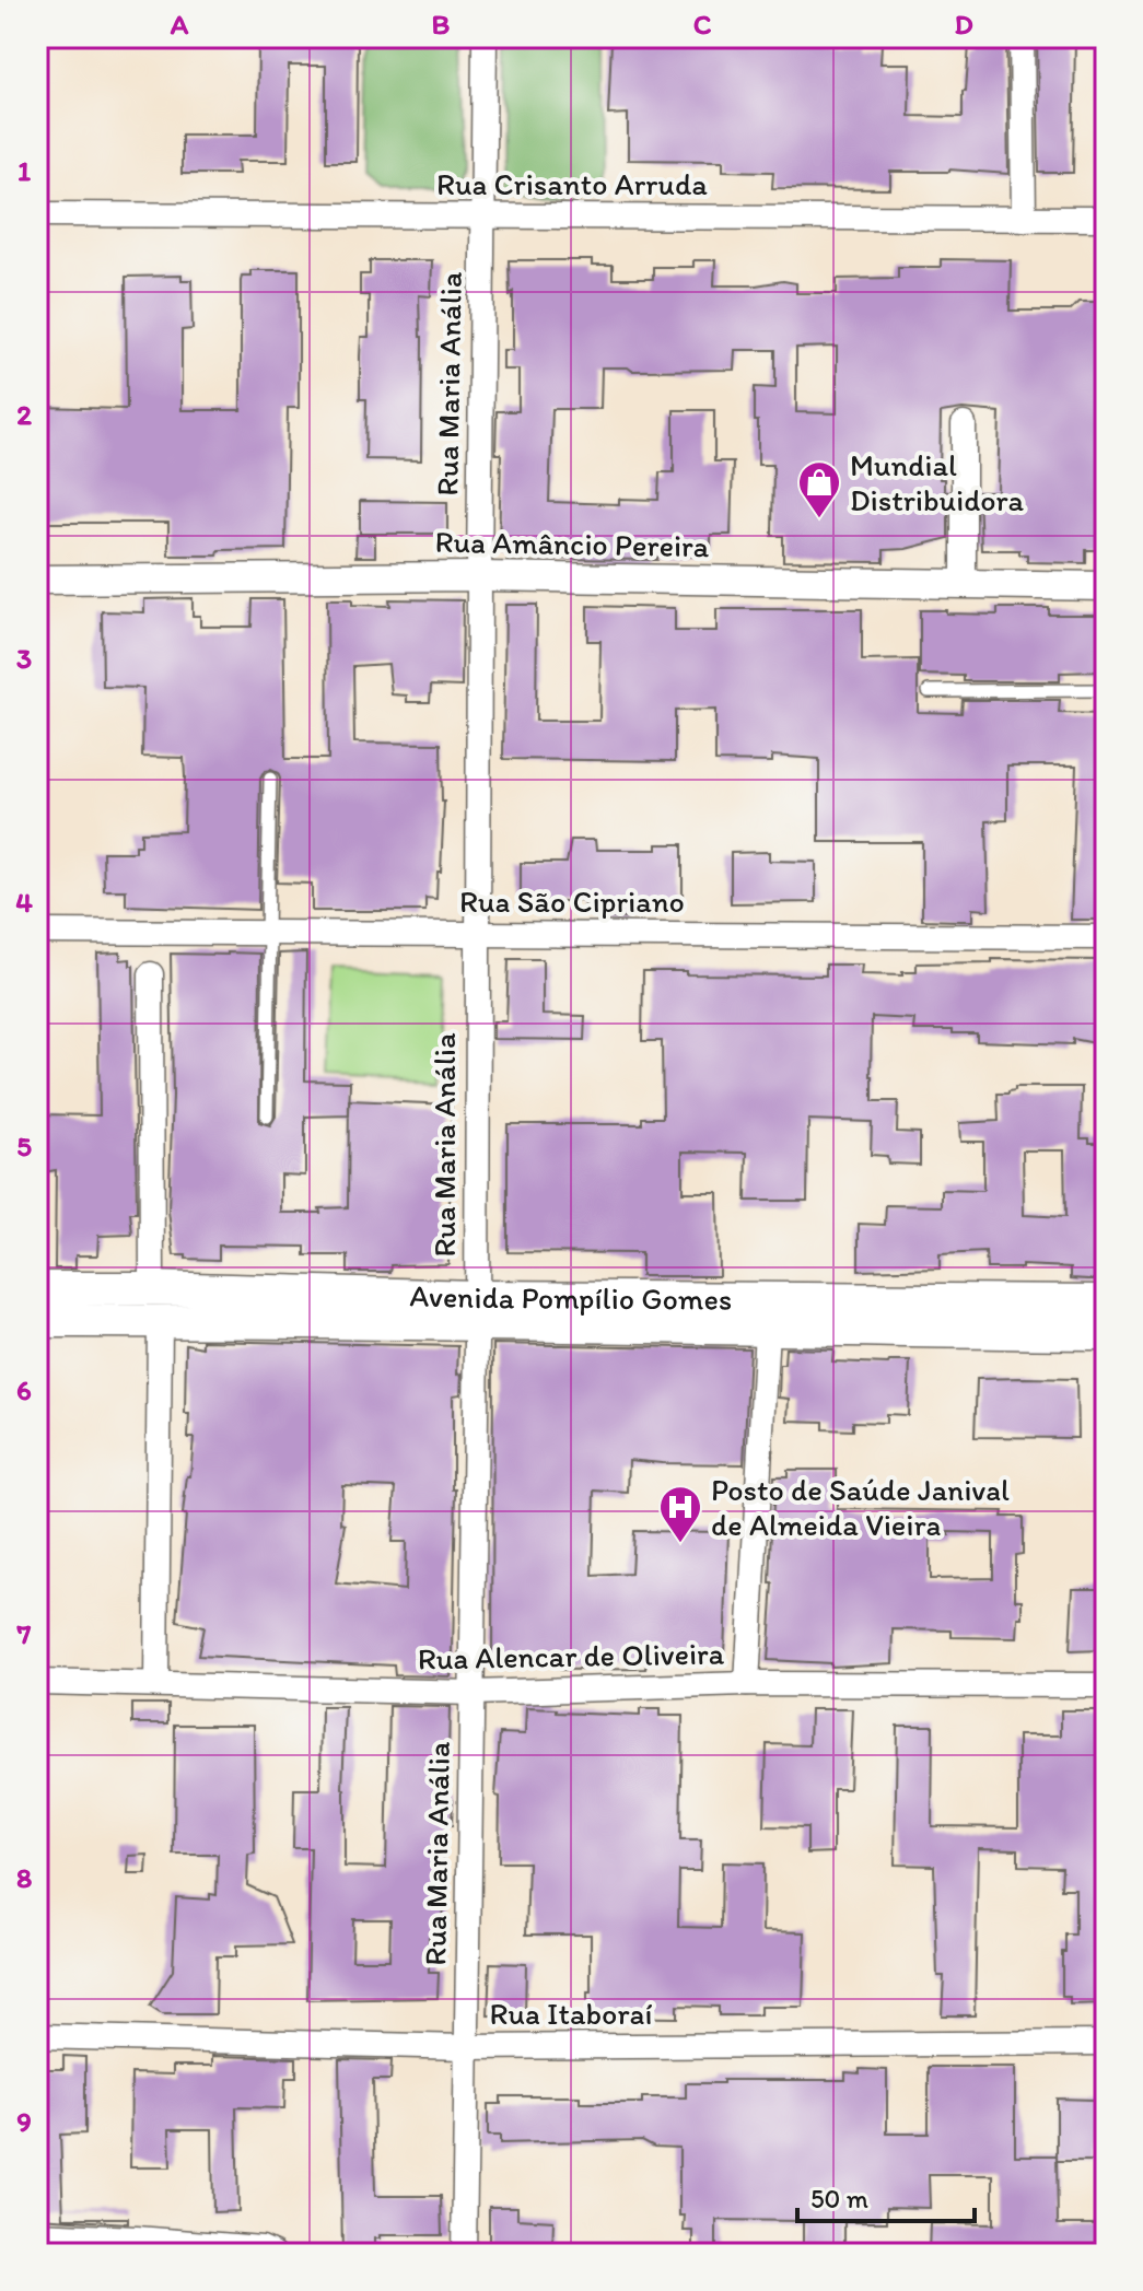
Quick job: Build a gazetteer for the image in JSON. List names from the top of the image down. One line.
{"streets":{"main road":["Avenida Pompílio Gomes"],"street":["Rua Crisanto Arruda","Rua Maria Anália","Rua Amâncio Pereira","Rua São Cipriano","Rua Alencar de Oliveira","Rua Itaboraí"]},"crossings":[["Rua Crisanto Arruda","Rua Maria Anália"],["Rua Maria Anália","Rua Amâncio Pereira"],["Rua Maria Anália","Rua São Cipriano"],["Rua Maria Anália","Avenida Pompílio Gomes"],["Rua Maria Anália","Rua Alencar de Oliveira"],["Rua Maria Anália","Rua Itaboraí"]],"places":{"shop":["Mundial Distribuidora"],"hospital":["Posto de Saúde Janival de Almeida Vieira"]},"scale_bar":"50 m","grid":{"columns":["A","B","C","D"],"rows":["1","2","3","4","5","6","7","8","9"]}}
